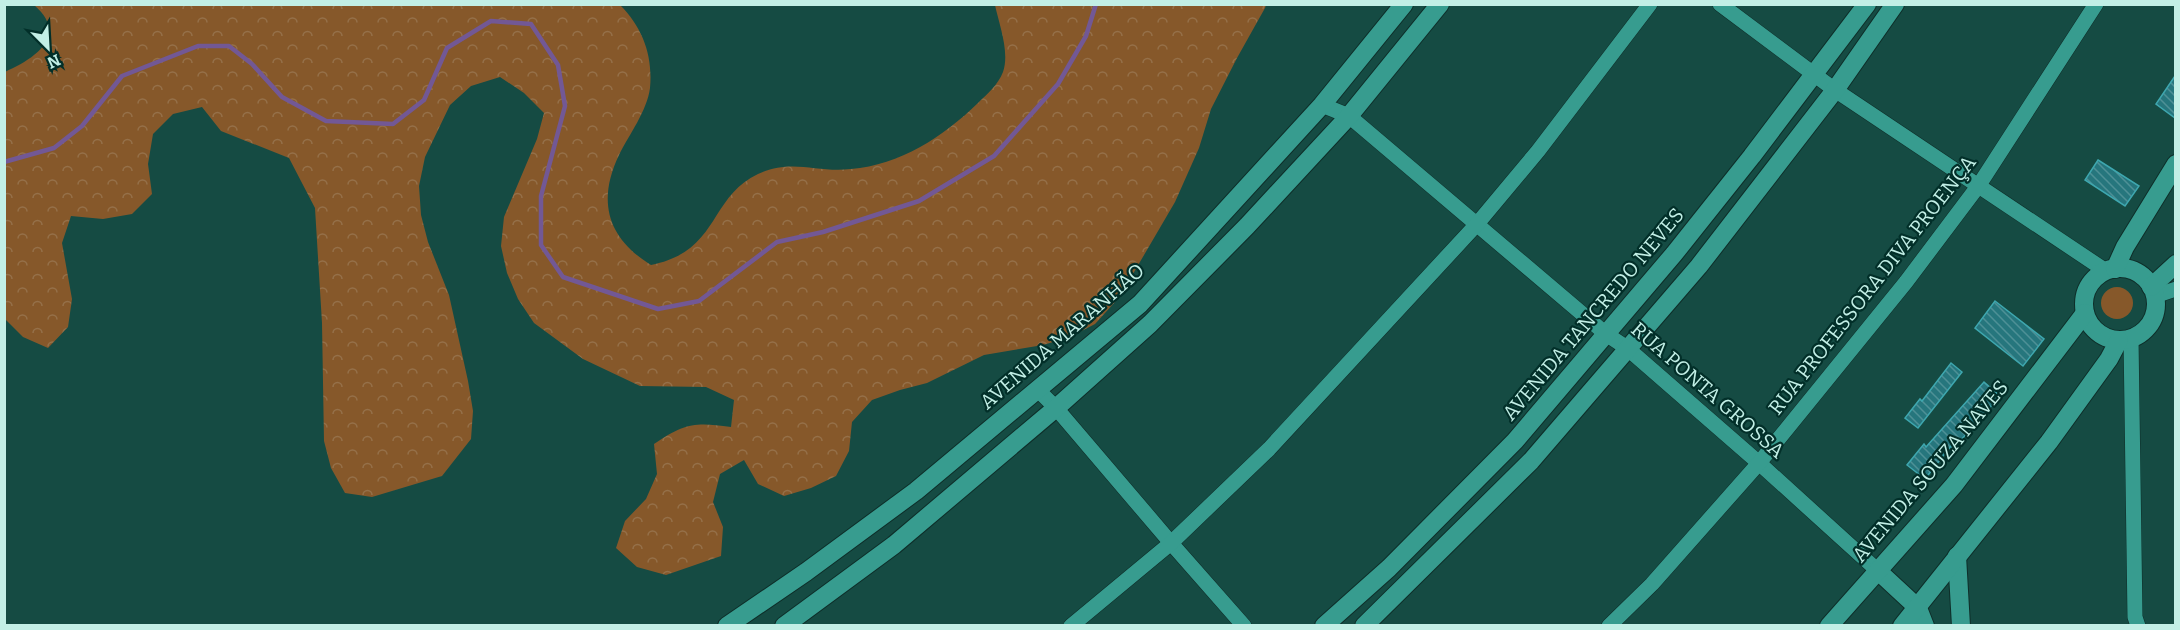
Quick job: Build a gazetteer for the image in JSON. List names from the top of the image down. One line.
{"streets":{"street":["RUA PROFESSORA DIVA PROENÇA","AVENIDA TANCREDO NEVES","AVENIDA MARANHÃO","RUA PONTA GROSSA","AVENIDA SOUZA NAVES"]},"crossings":[["RUA PROFESSORA DIVA PROENÇA","RUA PONTA GROSSA"],["AVENIDA TANCREDO NEVES","RUA PONTA GROSSA"],["AVENIDA MARANHÃO","RUA PONTA GROSSA"],["RUA PONTA GROSSA","AVENIDA SOUZA NAVES"]],"north":"bottom right"}
